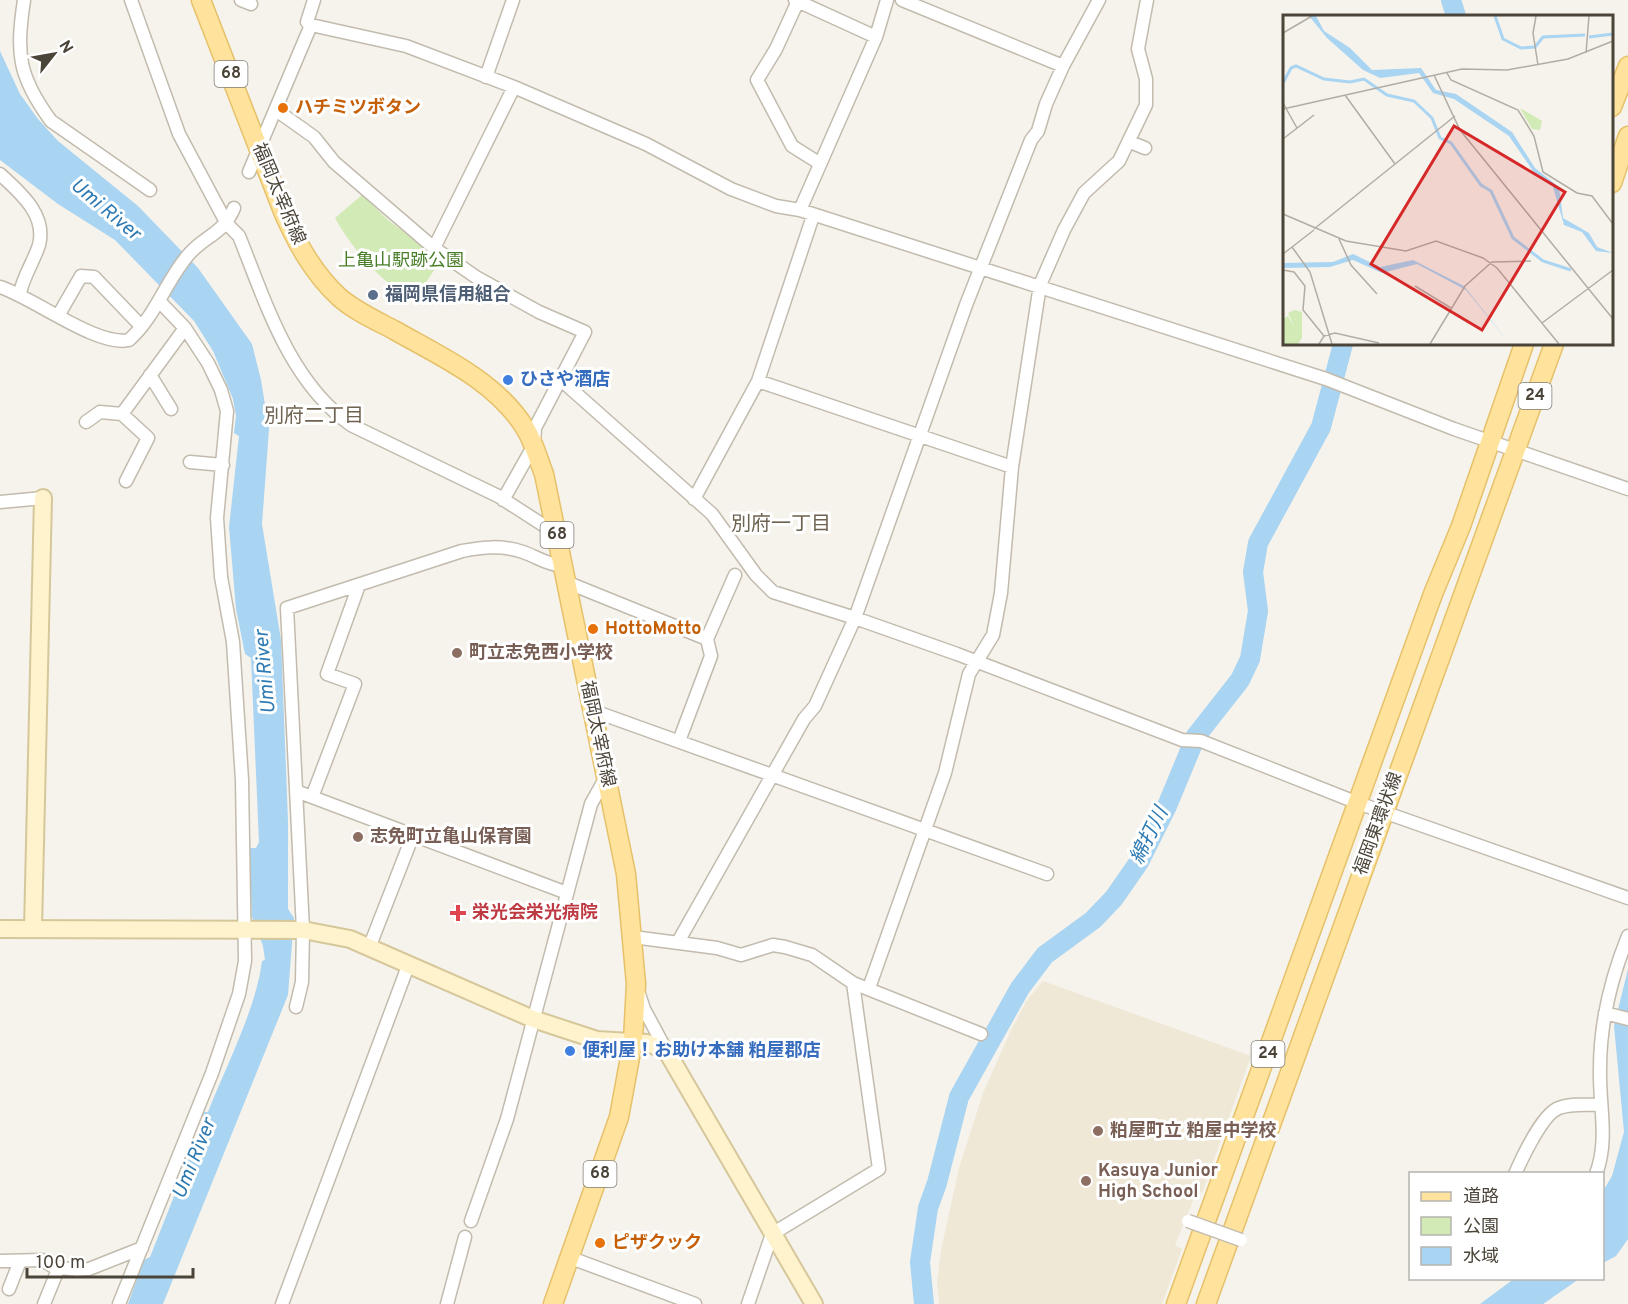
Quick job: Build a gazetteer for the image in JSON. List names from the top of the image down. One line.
{"streets":{"main road":["68","福岡太宰府線","24","福岡東環状線"]},"districts":["別府二丁目","別府一丁目"],"water":["Umi River","綿打川"],"parks":["上亀山駅跡公園"],"places":{"other":["ハチミツボタン","福岡県信用組合","ひさや酒店","HottoMotto","町立志免西小学校","志免町立亀山保育園","便利屋！お助け本舗 粕屋郡店","粕屋町立 粕屋中学校","Kasuya Junior High School","ピザクック"],"health":["栄光会栄光病院"]},"legend":["道路","公園","水域"],"scale_bar":"100 m","north":"top right"}
